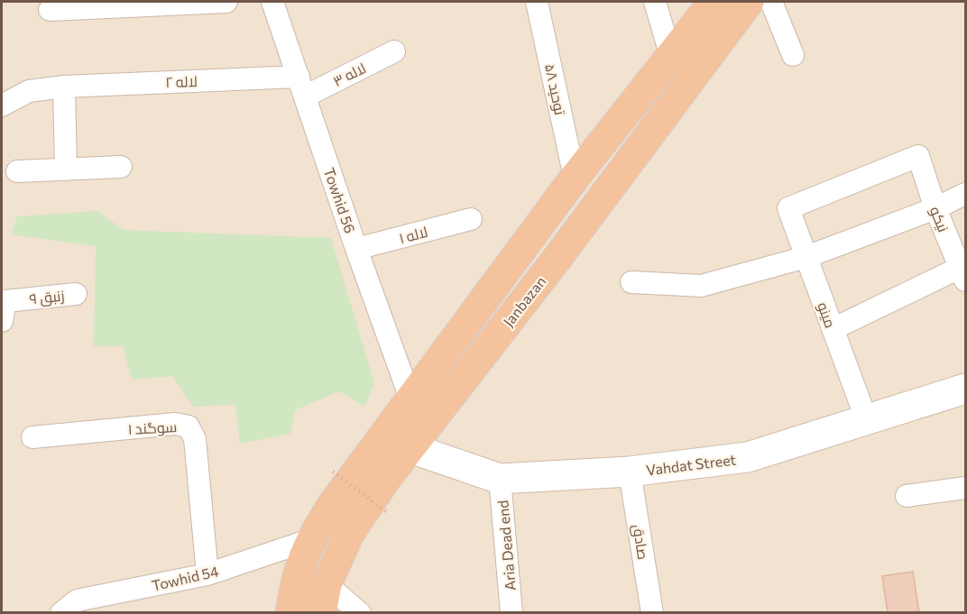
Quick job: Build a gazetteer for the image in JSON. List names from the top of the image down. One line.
{"streets":{"highway":["Janbazan"],"main road":["Vahdat Street"],"street":["لاله ۳","لاله ۲","توحید ۵۸","Towhid 56","نیکو","لاله ۱","زنبق ۹","مینو","سوگند ۱","صادق","Aria Dead end","Towhid 54"]},"crossings":[["لاله ۳","لاله ۲"],["لاله ۳","Towhid 56"],["لاله ۲","Towhid 56"],["Towhid 56","لاله ۱"],["نیکو","مینو"],["Janbazan","Vahdat Street"],["مینو","Vahdat Street"],["سوگند ۱","Towhid 54"],["Vahdat Street","صادق"],["Vahdat Street","Aria Dead end"]]}
